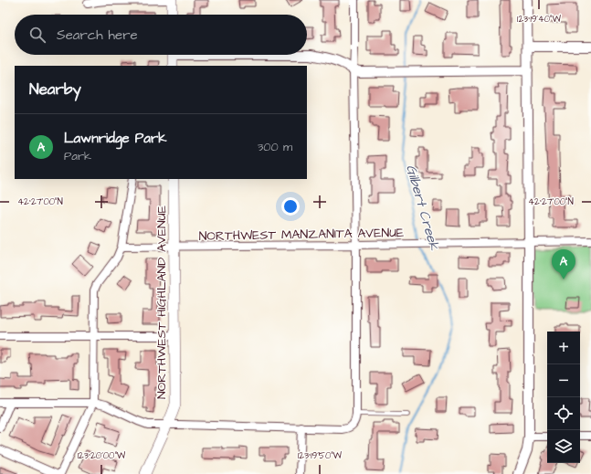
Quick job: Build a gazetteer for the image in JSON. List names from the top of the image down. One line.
{"streets":{"main road":["NORTHWEST HIGHLAND AVENUE"],"street":["NORTHWEST MANZANITA AVENUE"]},"crossings":[["NORTHWEST MANZANITA AVENUE","NORTHWEST HIGHLAND AVENUE"]],"water":["Gilbert Creek"],"page":{"search":"Search here","heading":"Nearby","list":[{"mark":"A","name":"Lawnridge Park","note":"Park","value":"300 m"}],"pins":"A","map_buttons":["+","−"]},"coordinates":["123°19'40\"W","42°27'00\"N","123°20'00\"W","123°19'50\"W"]}
